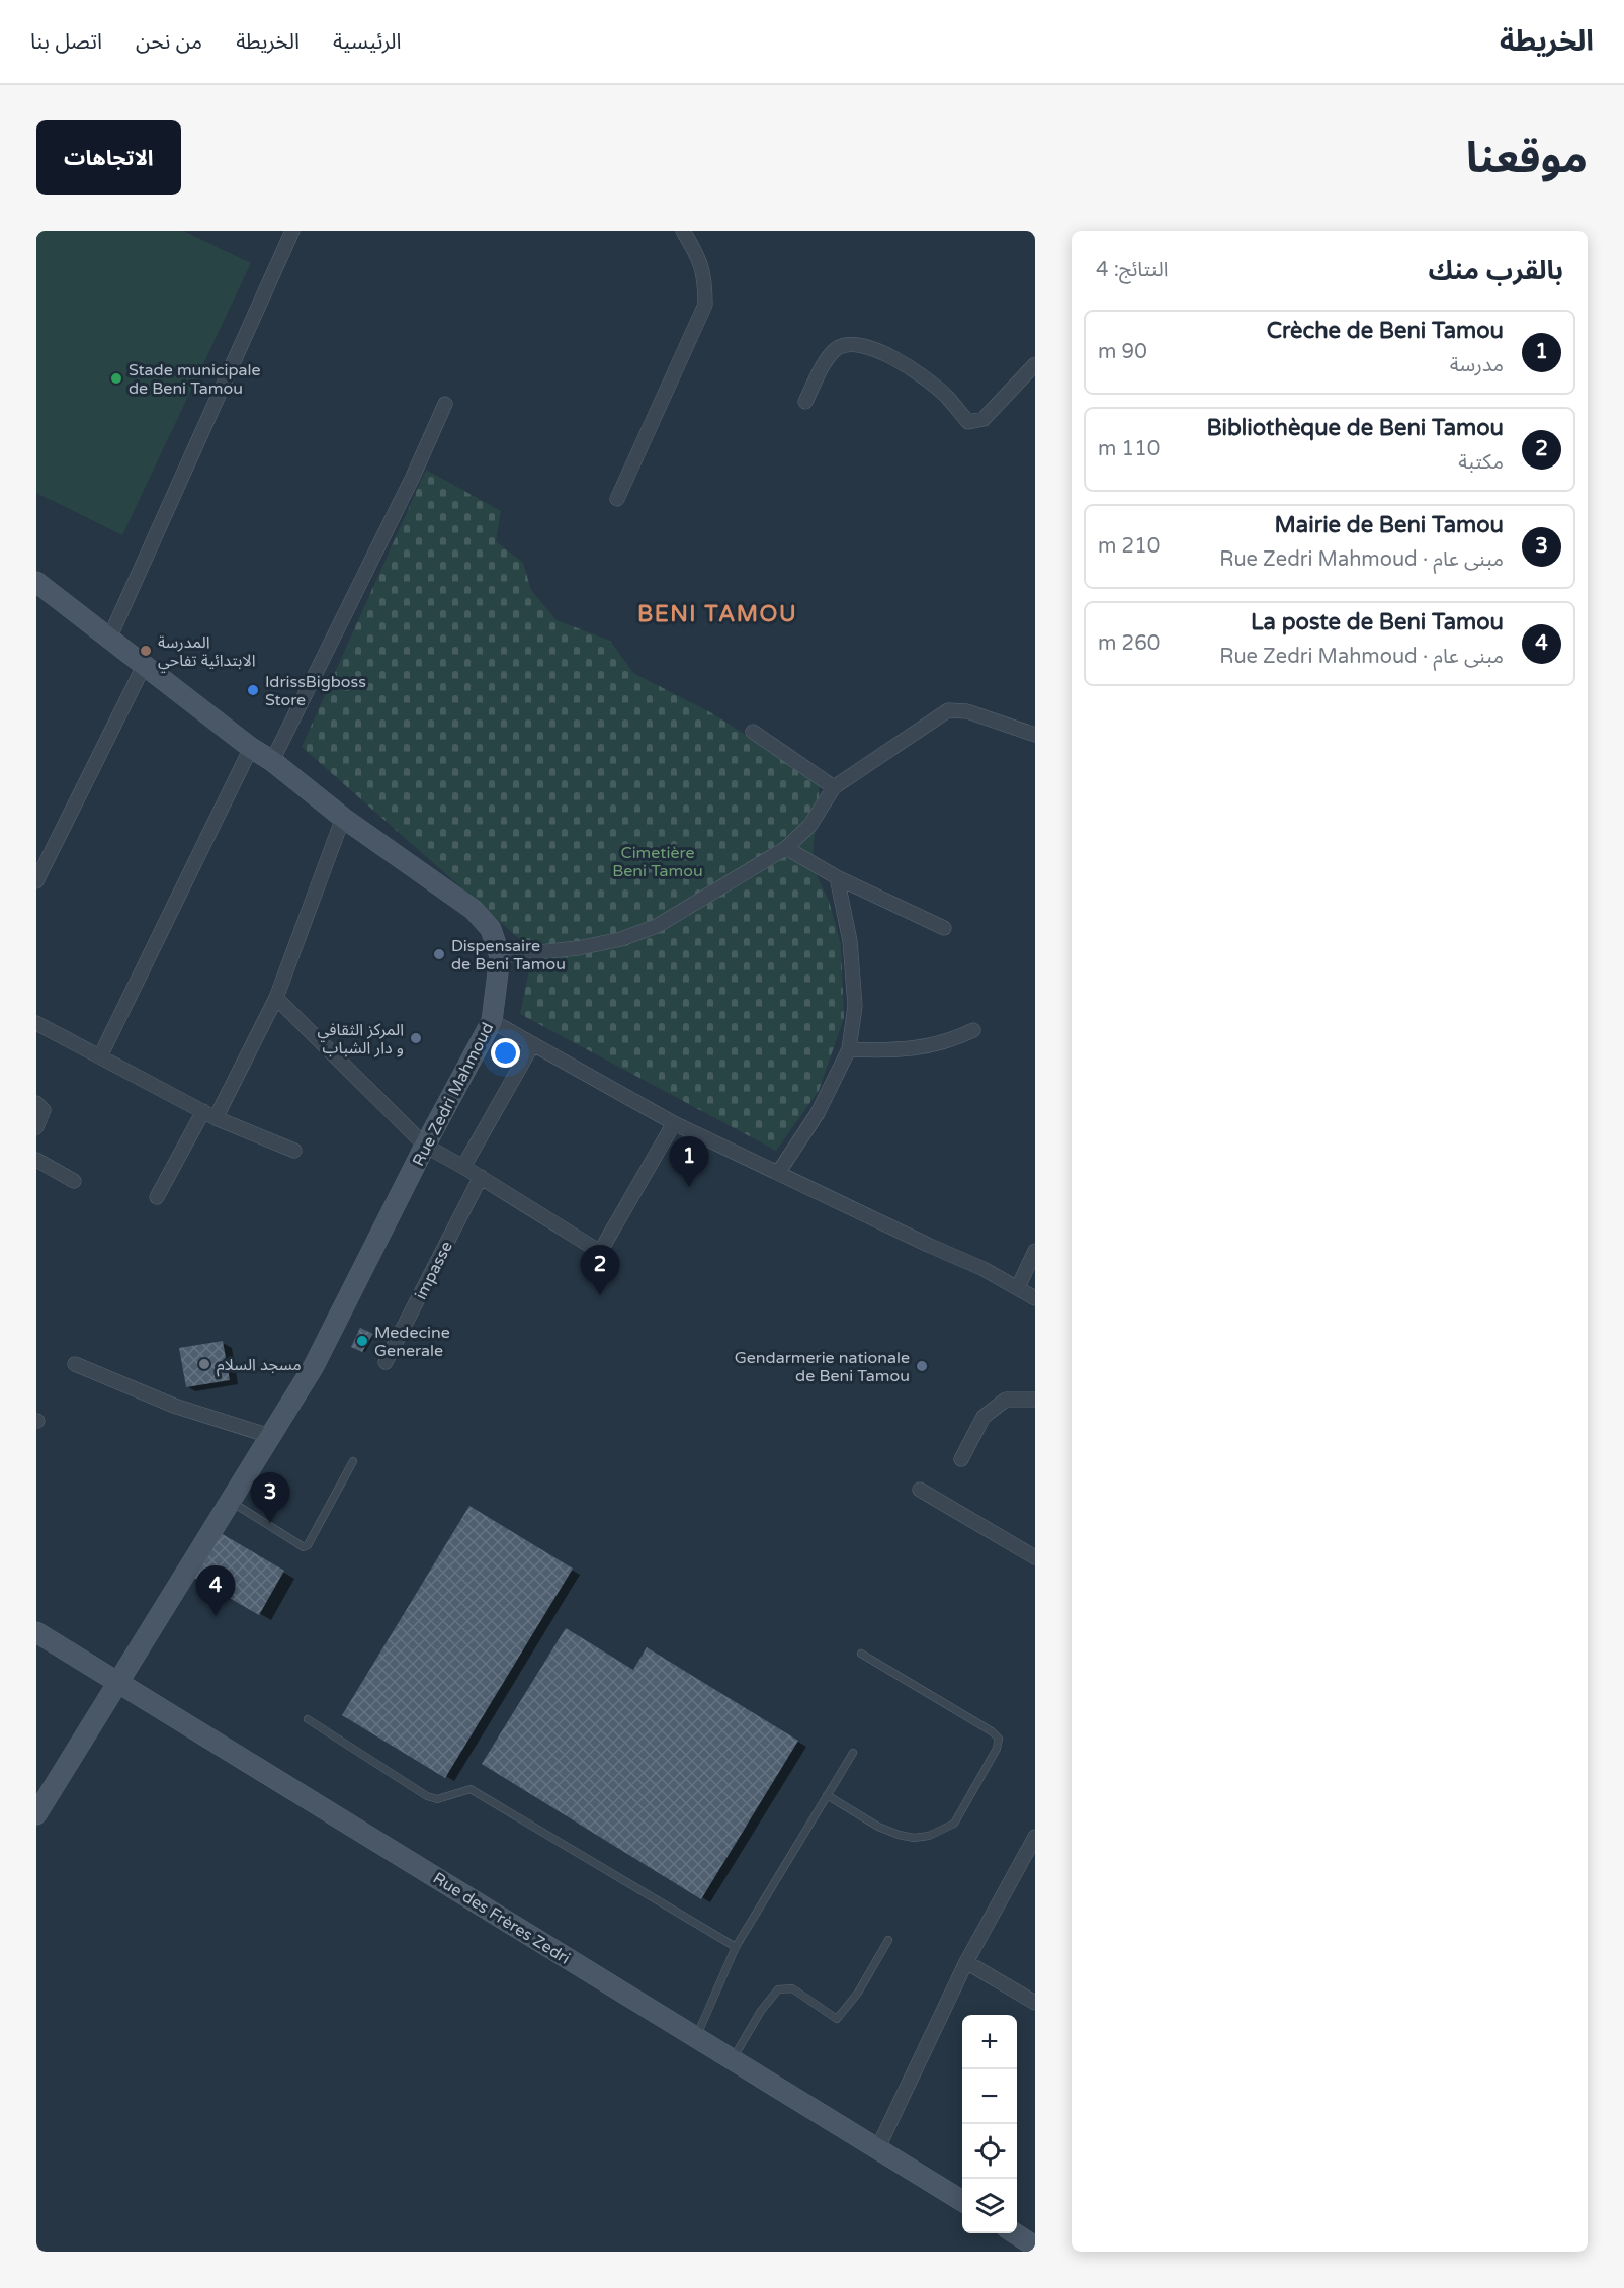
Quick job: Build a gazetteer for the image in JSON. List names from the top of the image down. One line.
{"streets":{"street":["Rue Zedri Mahmoud","impasse","Rue des Frères Zedri"]},"crossings":[["Rue Zedri Mahmoud","Rue des Frères Zedri"]],"districts":["BENI TAMOU"],"parks":["Cimetière Beni Tamou"],"places":["Stade municipale de Beni Tamou","المدرسة الابتدائية تفاحي","IdrissBigboss Store","Dispensaire de Beni Tamou","المركز الثقافي و دار الشباب","Medecine Generale","مسجد السلام","Gendarmerie nationale de Beni Tamou"],"page":{"header":"الخريطة","nav":["الرئيسية","الخريطة","من نحن","اتصل بنا"],"title":"موقعنا","buttons":"الاتجاهات","heading":["بالقرب منك","النتائج: 4"],"list":[{"mark":"1","name":"Crèche de Beni Tamou","note":"مدرسة","value":"90 m"},{"mark":"2","name":"Bibliothèque de Beni Tamou","note":"مكتبة","value":"110 m"},{"mark":"3","name":"Mairie de Beni Tamou","note":"مبنى عام · Rue Zedri Mahmoud","value":"210 m"},{"mark":"4","name":"La poste de Beni Tamou","note":"مبنى عام · Rue Zedri Mahmoud","value":"260 m"}],"pins":["1","2","3","4"],"map_buttons":["+","−"]}}
